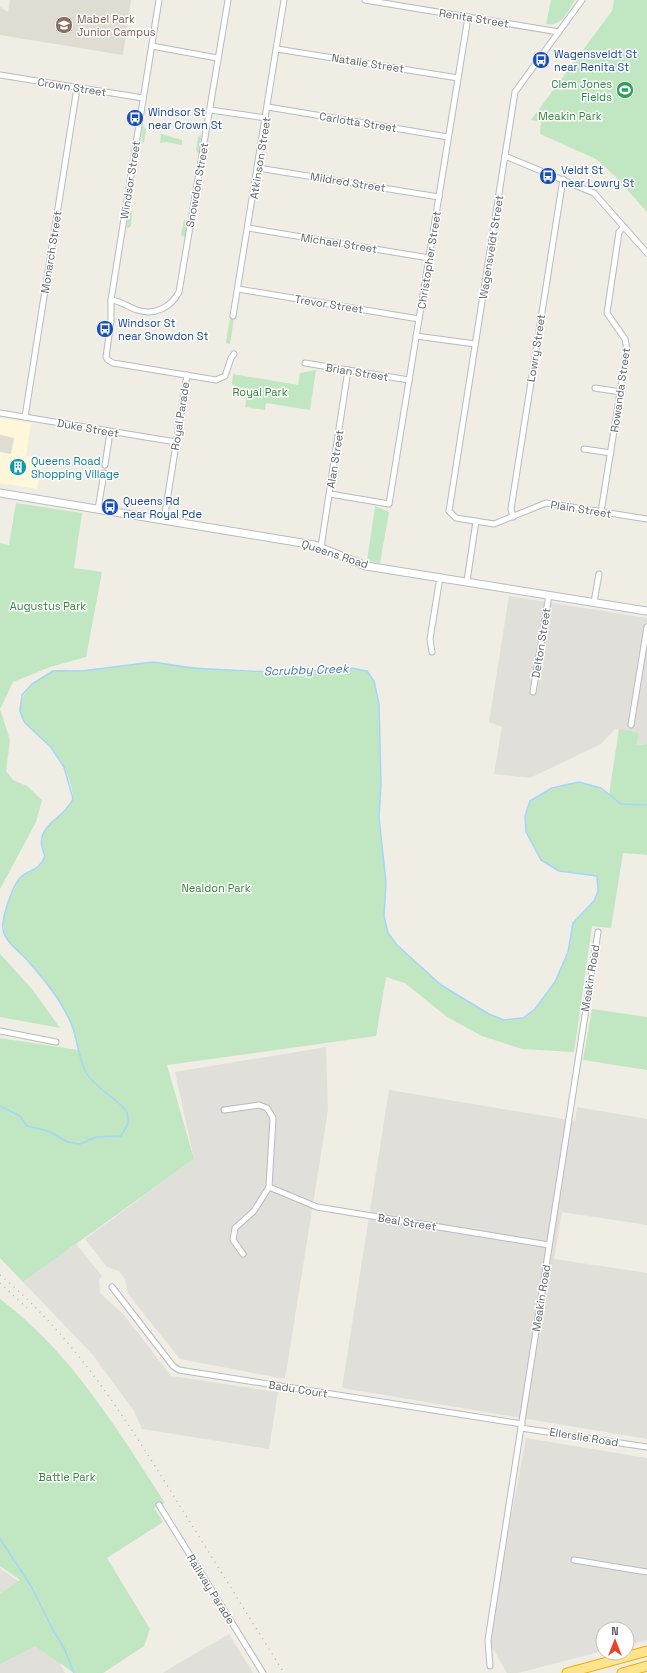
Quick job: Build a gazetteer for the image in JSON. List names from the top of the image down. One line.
{"streets":{"street":["Renita Street","Natalie Street","Crown Street","Carlotta Street","Atkinson Street","Windsor Street","Mildred Street","Snowdon Street","Michael Street","Wagensveldt Street","Monarch Street","Christopher Street","Trevor Street","Lowry Street","Brian Street","Rowanda Street","Royal Parade","Duke Street","Alan Street","Plain Street","Queens Road","Delton Street","Meakin Road","Beal Street","Badu Court","Ellerslie Road","Railway Parade"]},"crossings":[["Renita Street","Wagensveldt Street"],["Renita Street","Christopher Street"],["Natalie Street","Atkinson Street"],["Natalie Street","Christopher Street"],["Crown Street","Windsor Street"],["Crown Street","Monarch Street"],["Carlotta Street","Atkinson Street"],["Carlotta Street","Christopher Street"],["Atkinson Street","Mildred Street"],["Atkinson Street","Michael Street"],["Atkinson Street","Trevor Street"],["Windsor Street","Snowdon Street"],["Windsor Street","Royal Parade"],["Mildred Street","Christopher Street"],["Michael Street","Christopher Street"],["Wagensveldt Street","Plain Street"],["Monarch Street","Duke Street"],["Christopher Street","Trevor Street"],["Christopher Street","Brian Street"],["Christopher Street","Alan Street"],["Lowry Street","Plain Street"],["Brian Street","Alan Street"],["Rowanda Street","Plain Street"],["Royal Parade","Duke Street"],["Royal Parade","Queens Road"],["Alan Street","Queens Road"],["Queens Road","Delton Street"],["Meakin Road","Beal Street"],["Meakin Road","Badu Court"],["Meakin Road","Ellerslie Road"],["Badu Court","Ellerslie Road"]],"water":["Scrubby Creek"],"parks":["Meakin Park","Royal Park","Augustus Park","Nealdon Park","Battle Park"],"places":{"school or university":["Mabel Park Junior Campus"],"bus stop":["Wagensveldt St near Renita St","Windsor St near Crown St","Veldt St near Lowry St","Windsor St near Snowdon St","Queens Rd near Royal Pde"],"sports":["Clem Jones Fields"],"building":["Queens Road Shopping Village"]},"north":"top"}
